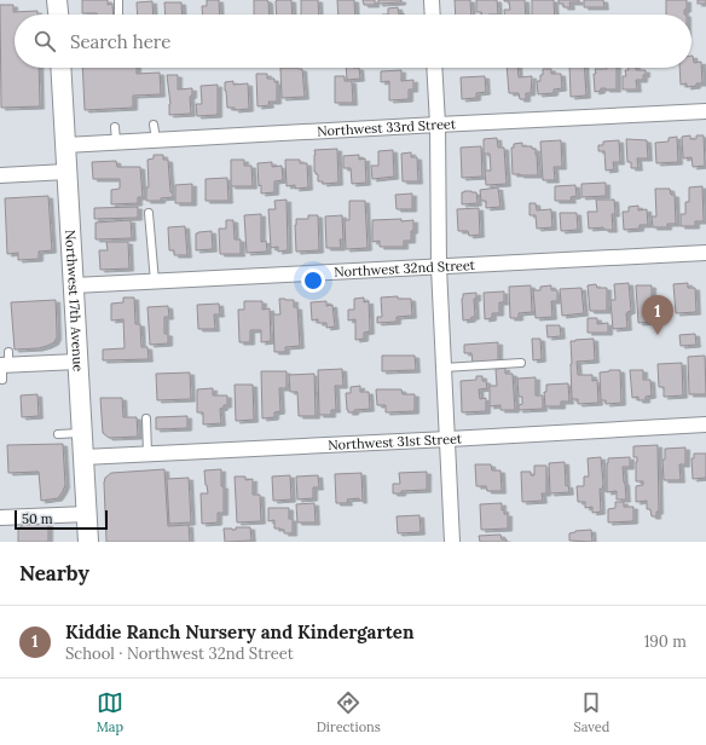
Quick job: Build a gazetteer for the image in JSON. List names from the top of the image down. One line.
{"streets":{"main road":["Northwest 17th Avenue"],"street":["Northwest 33rd Street","Northwest 32nd Street","Northwest 31st Street"]},"crossings":[["Northwest 33rd Street","Northwest 17th Avenue"],["Northwest 32nd Street","Northwest 17th Avenue"],["Northwest 17th Avenue","Northwest 31st Street"]],"scale_bar":"50 m","page":{"search":"Search here","pins":"1","scale":"50 m","heading":"Nearby","list":[{"mark":"1","name":"Kiddie Ranch Nursery and Kindergarten","note":"School · Northwest 32nd Street","value":"190 m"}],"nav":["Map","Directions","Saved"]}}
